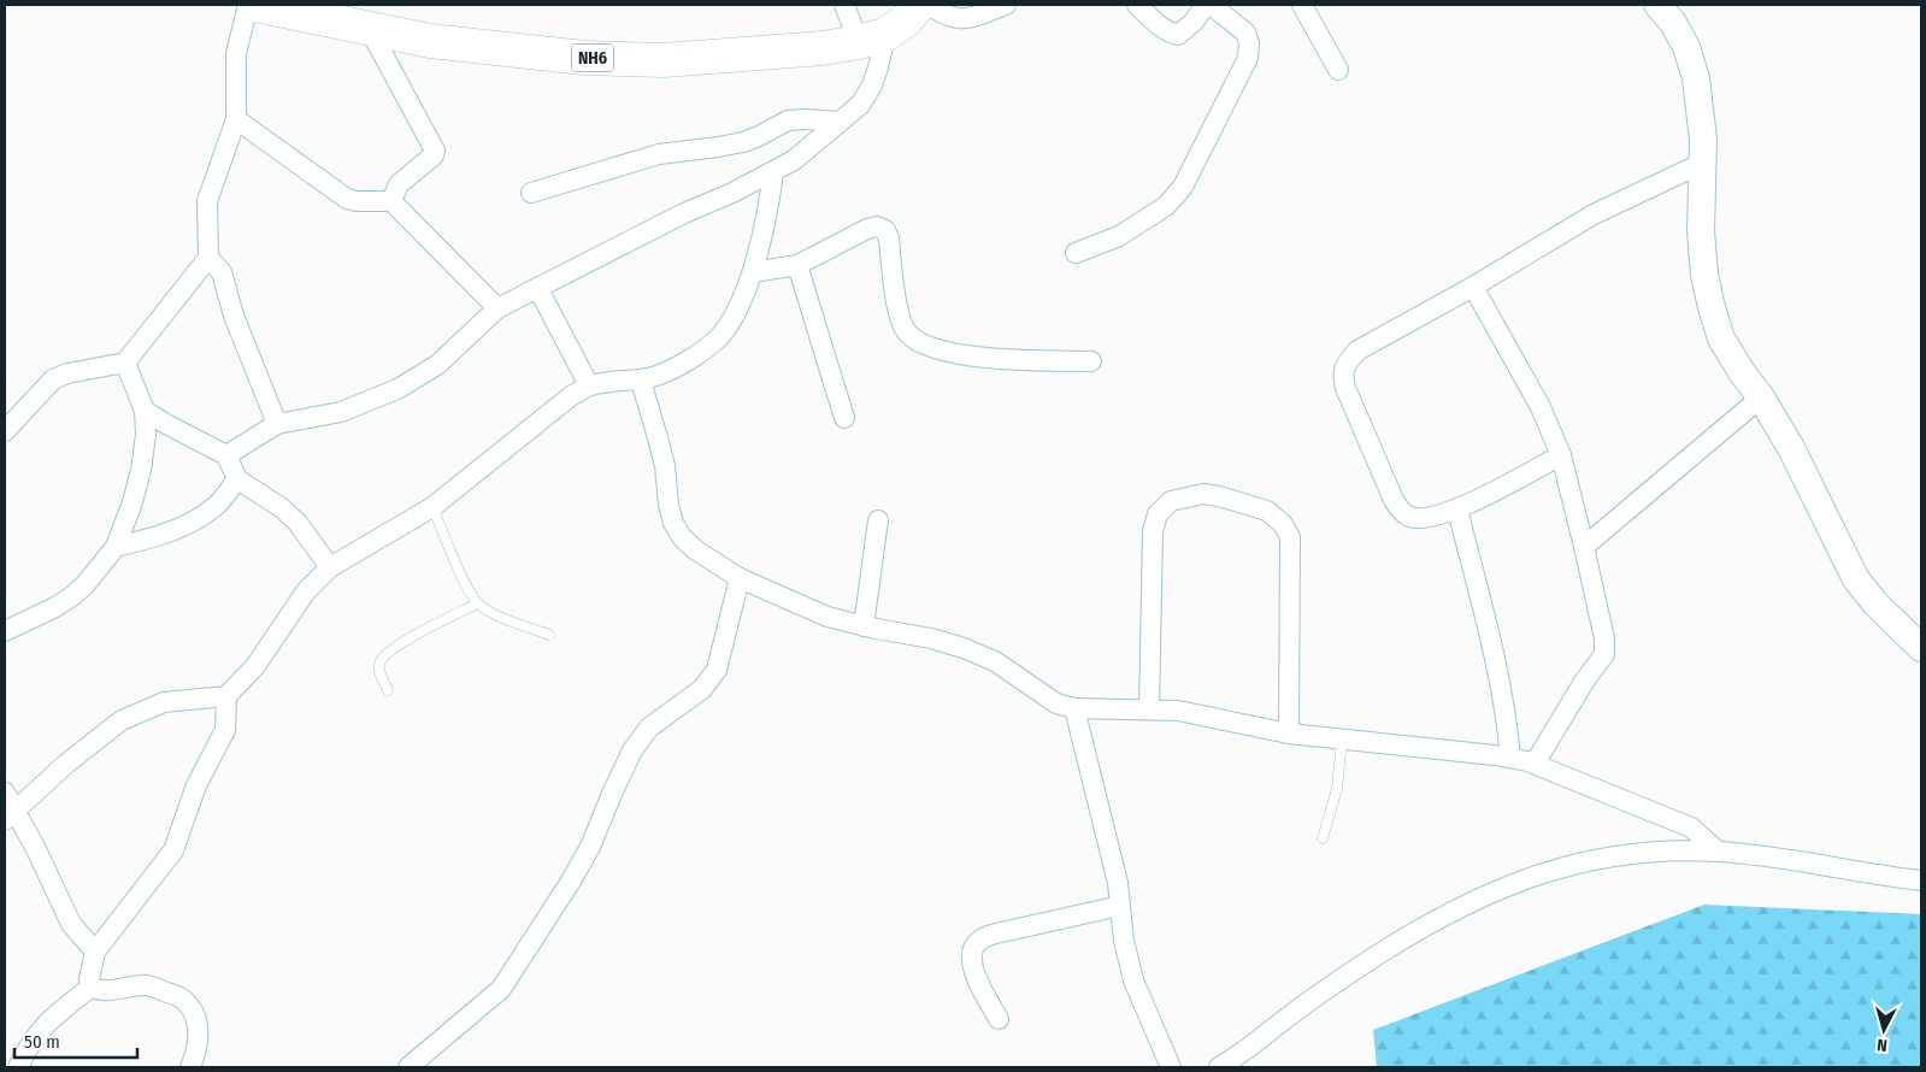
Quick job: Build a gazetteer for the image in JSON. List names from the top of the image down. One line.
{"streets":{"highway":["NH6"]},"scale_bar":"50 m","north":"bottom"}
